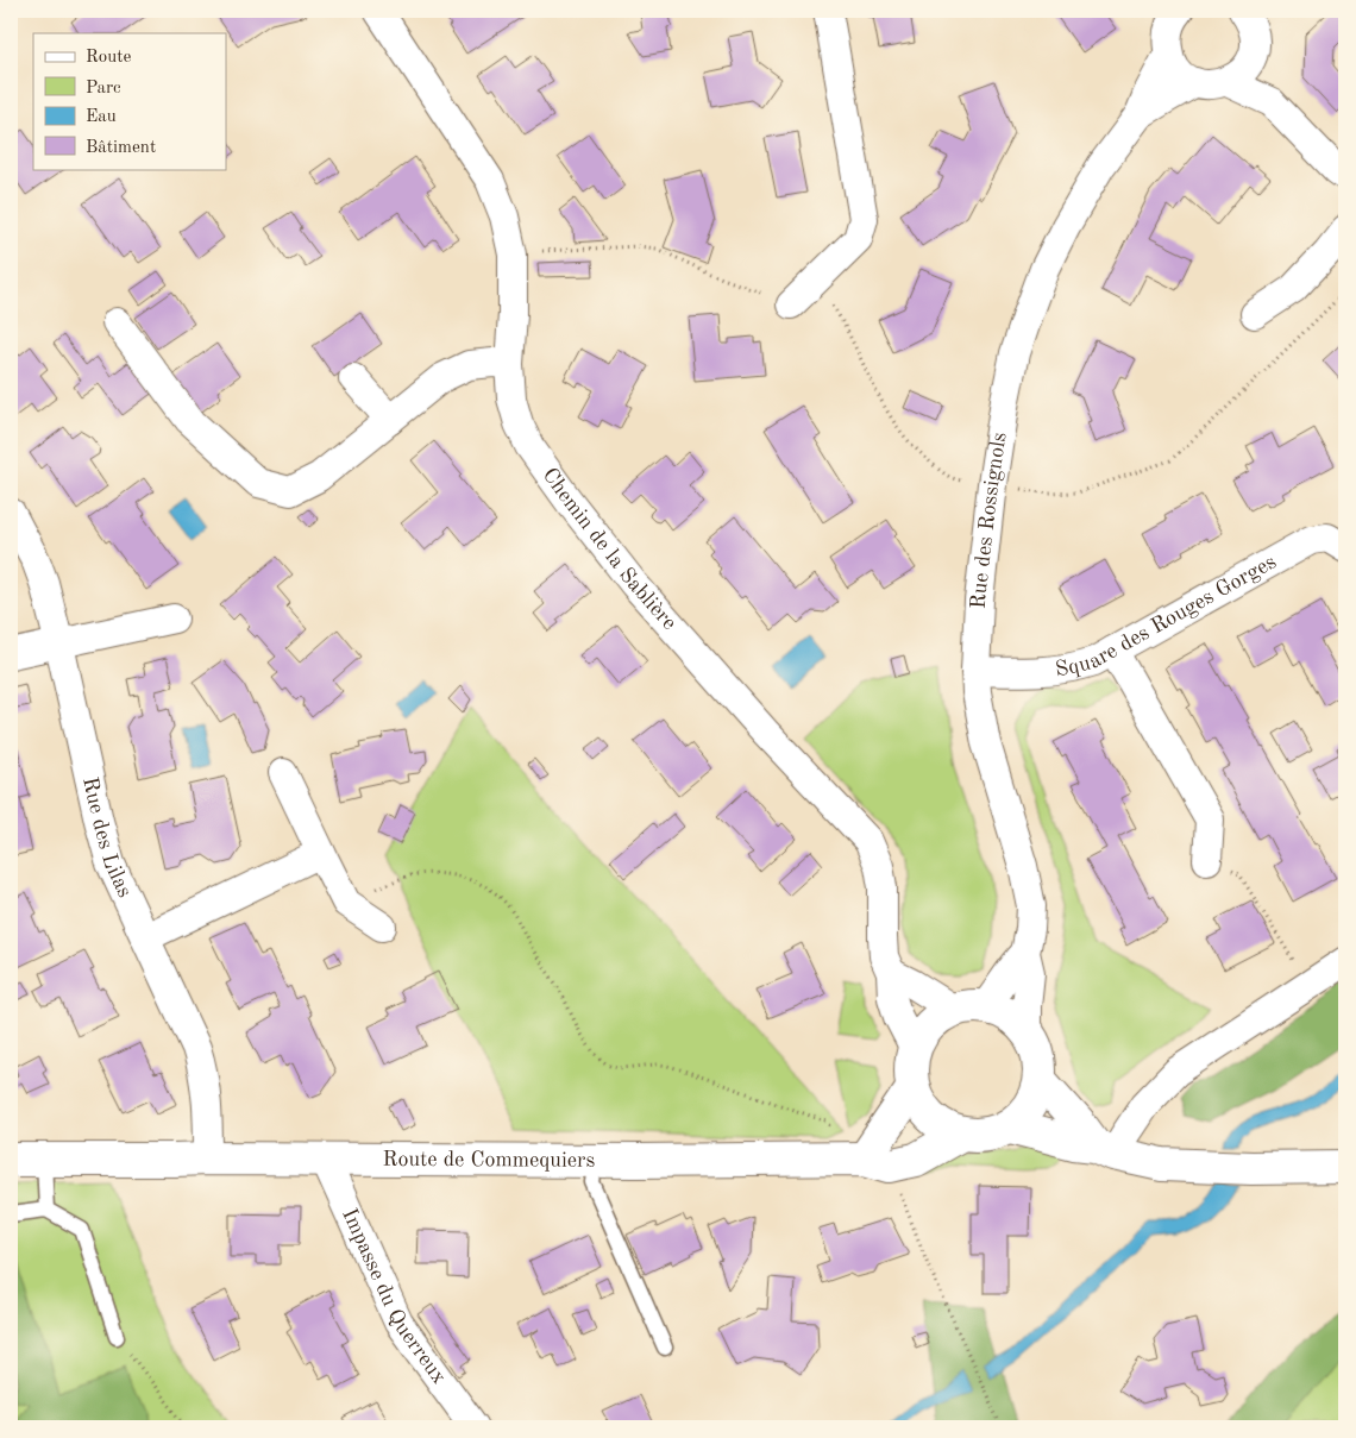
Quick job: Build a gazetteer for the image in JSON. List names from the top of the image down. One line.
{"streets":{"street":["Rue des Rossignols","Chemin de la Sablière","Square des Rouges Gorges","Rue des Lilas","Route de Commequiers","Impasse du Querreux"]},"crossings":[["Rue des Rossignols","Chemin de la Sablière"],["Rue des Rossignols","Square des Rouges Gorges"],["Rue des Rossignols","Route de Commequiers"],["Chemin de la Sablière","Route de Commequiers"],["Rue des Lilas","Route de Commequiers"],["Route de Commequiers","Impasse du Querreux"]],"legend":["Route","Parc","Eau","Bâtiment"]}
